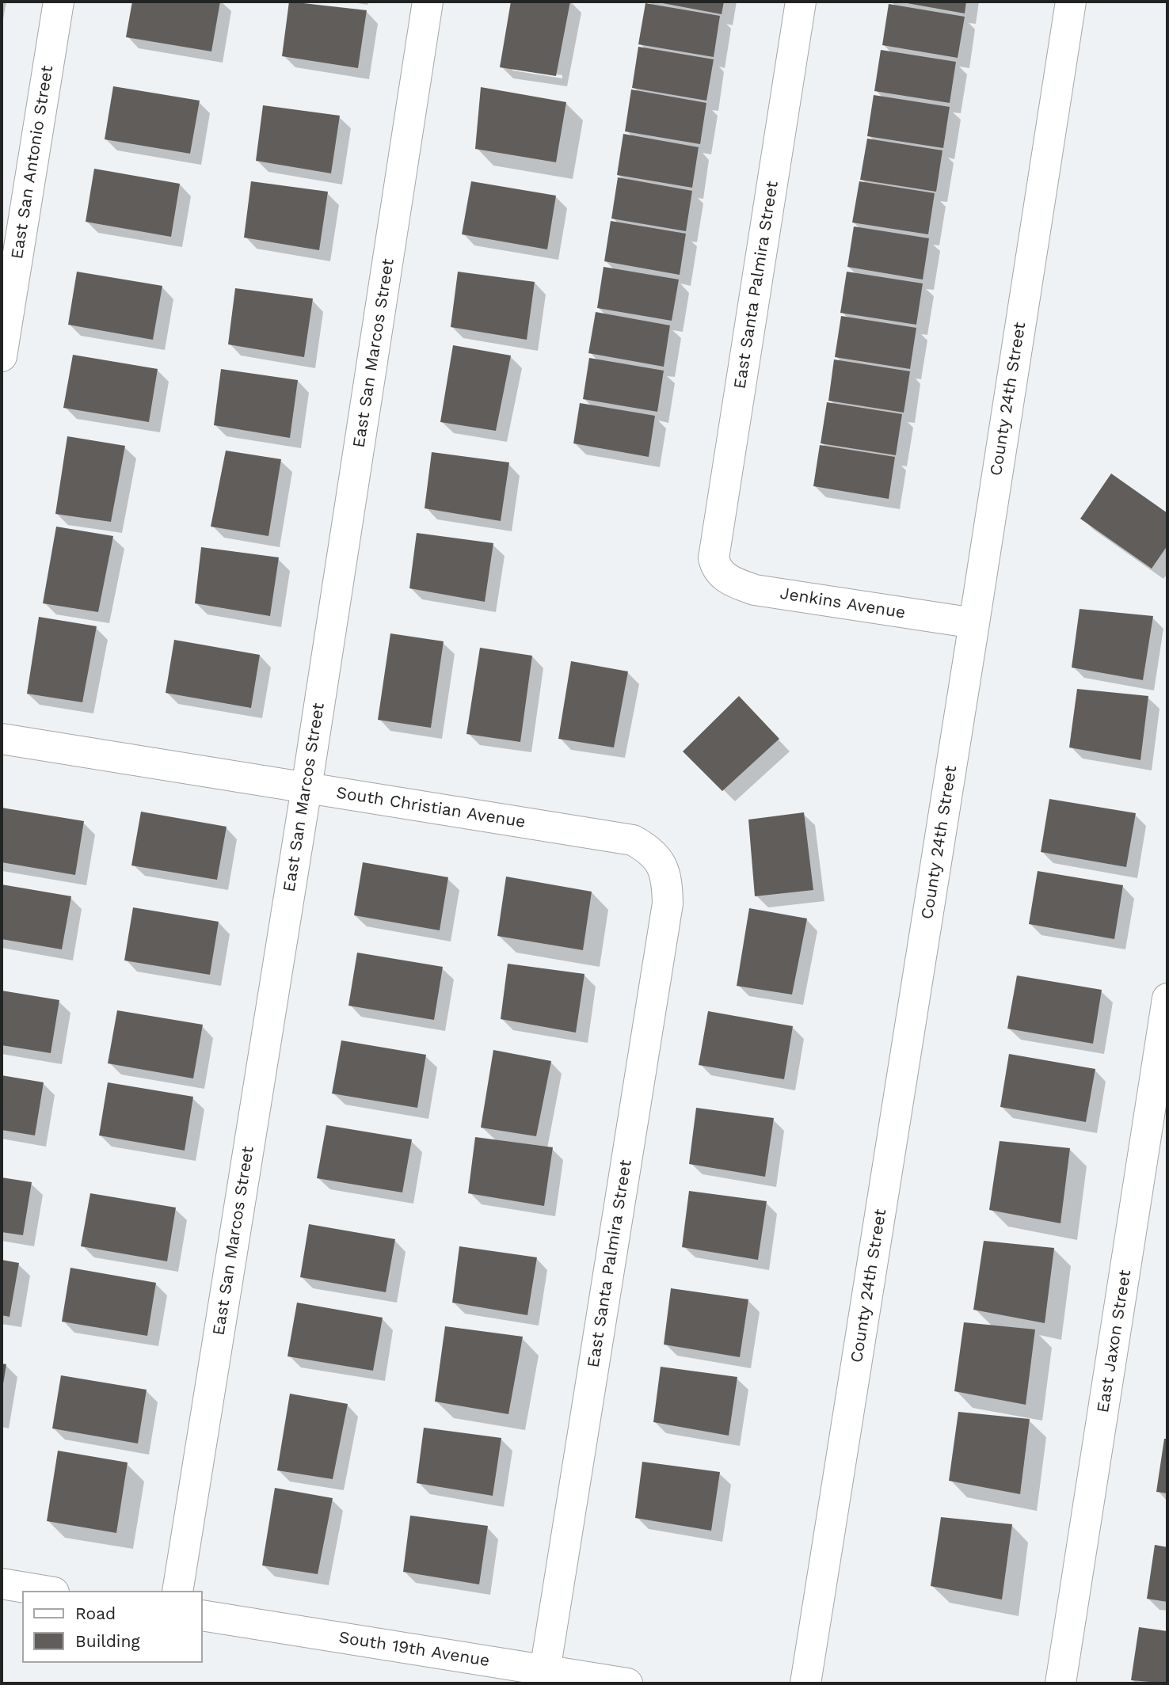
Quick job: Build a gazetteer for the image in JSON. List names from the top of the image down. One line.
{"streets":{"street":["East San Antonio Street","East Santa Palmira Street","East San Marcos Street","County 24th Street","Jenkins Avenue","South Christian Avenue","East Jaxon Street","South 19th Avenue"]},"crossings":[["East Santa Palmira Street","Jenkins Avenue"],["East Santa Palmira Street","South Christian Avenue"],["East Santa Palmira Street","South 19th Avenue"],["East San Marcos Street","South Christian Avenue"],["County 24th Street","Jenkins Avenue"]],"legend":["Road","Building"]}
